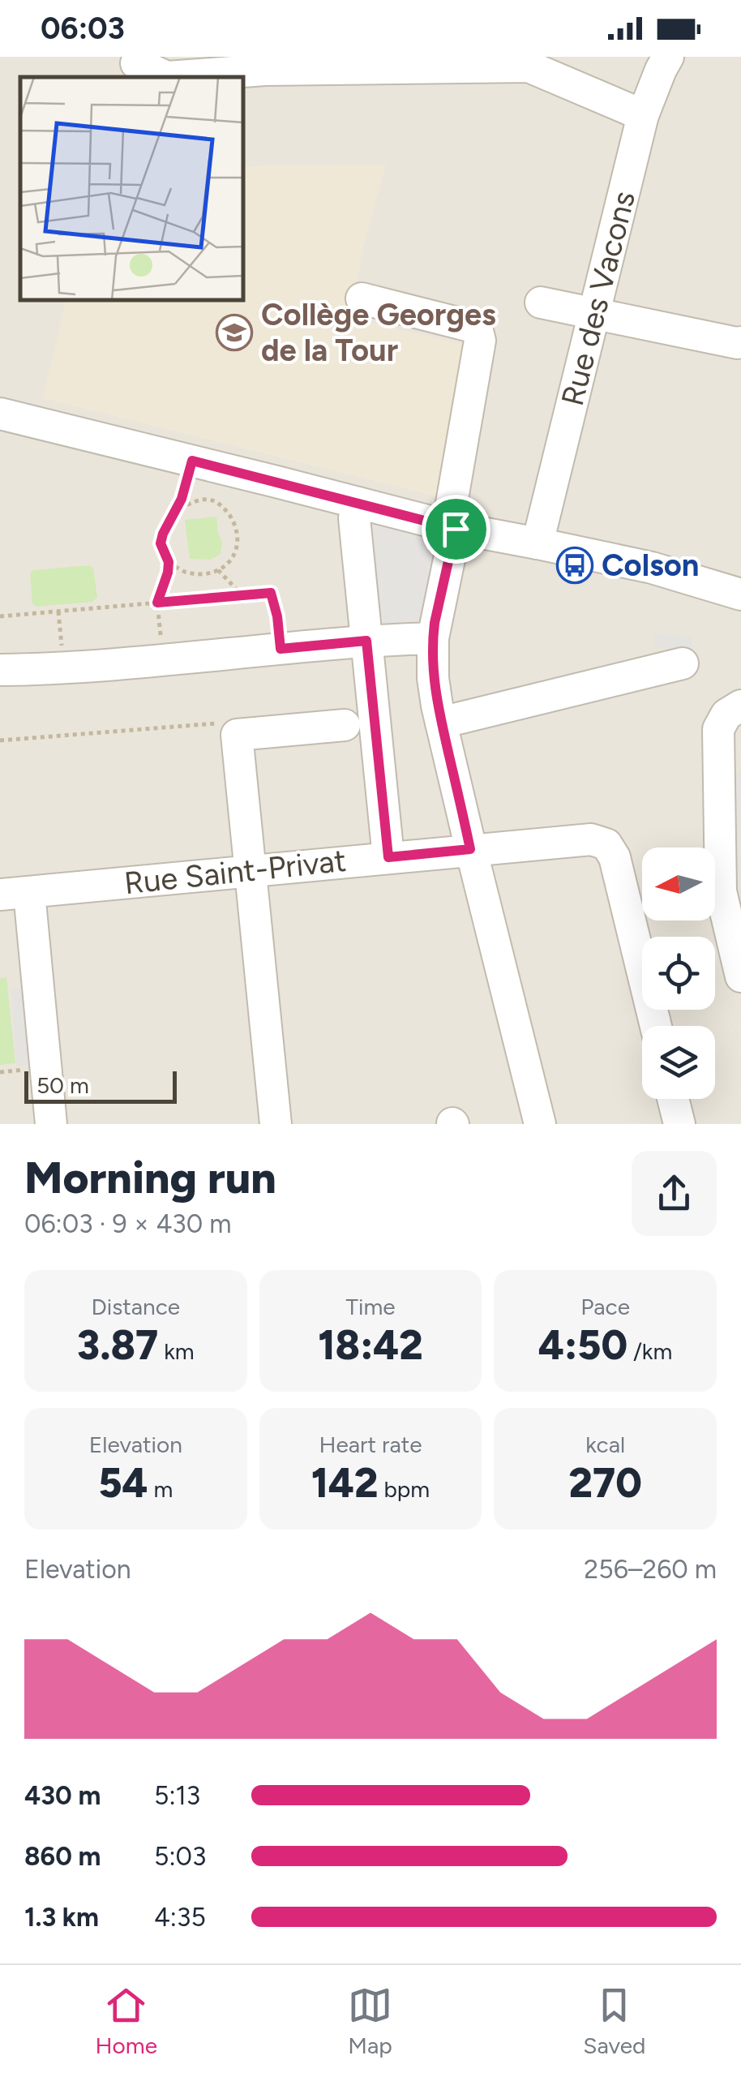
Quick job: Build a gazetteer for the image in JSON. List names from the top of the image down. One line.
{"streets":{"street":["Rue des Vacons","Rue Saint-Privat"]},"places":{"school or university":["Collège Georges de la Tour"],"bus stop":["Colson"]},"scale_bar":"50 m","north":"left","page":{"status":"06:03","scale":"50 m","heading":["Morning run","06:03 · 9 × 430 m"],"stats":[["Distance","3.87 km"],["Time","18:42"],["Pace","4:50 /km"],["Elevation","54 m"],["Heart rate","142 bpm"],["kcal","270"]],"chart":["Elevation","256–260 m"],"list":[{"name":"430 m","note":"5:13"},{"name":"860 m","note":"5:03"},{"name":"1.3 km","note":"4:35"}],"tabs":["Home","Map","Saved"]}}
